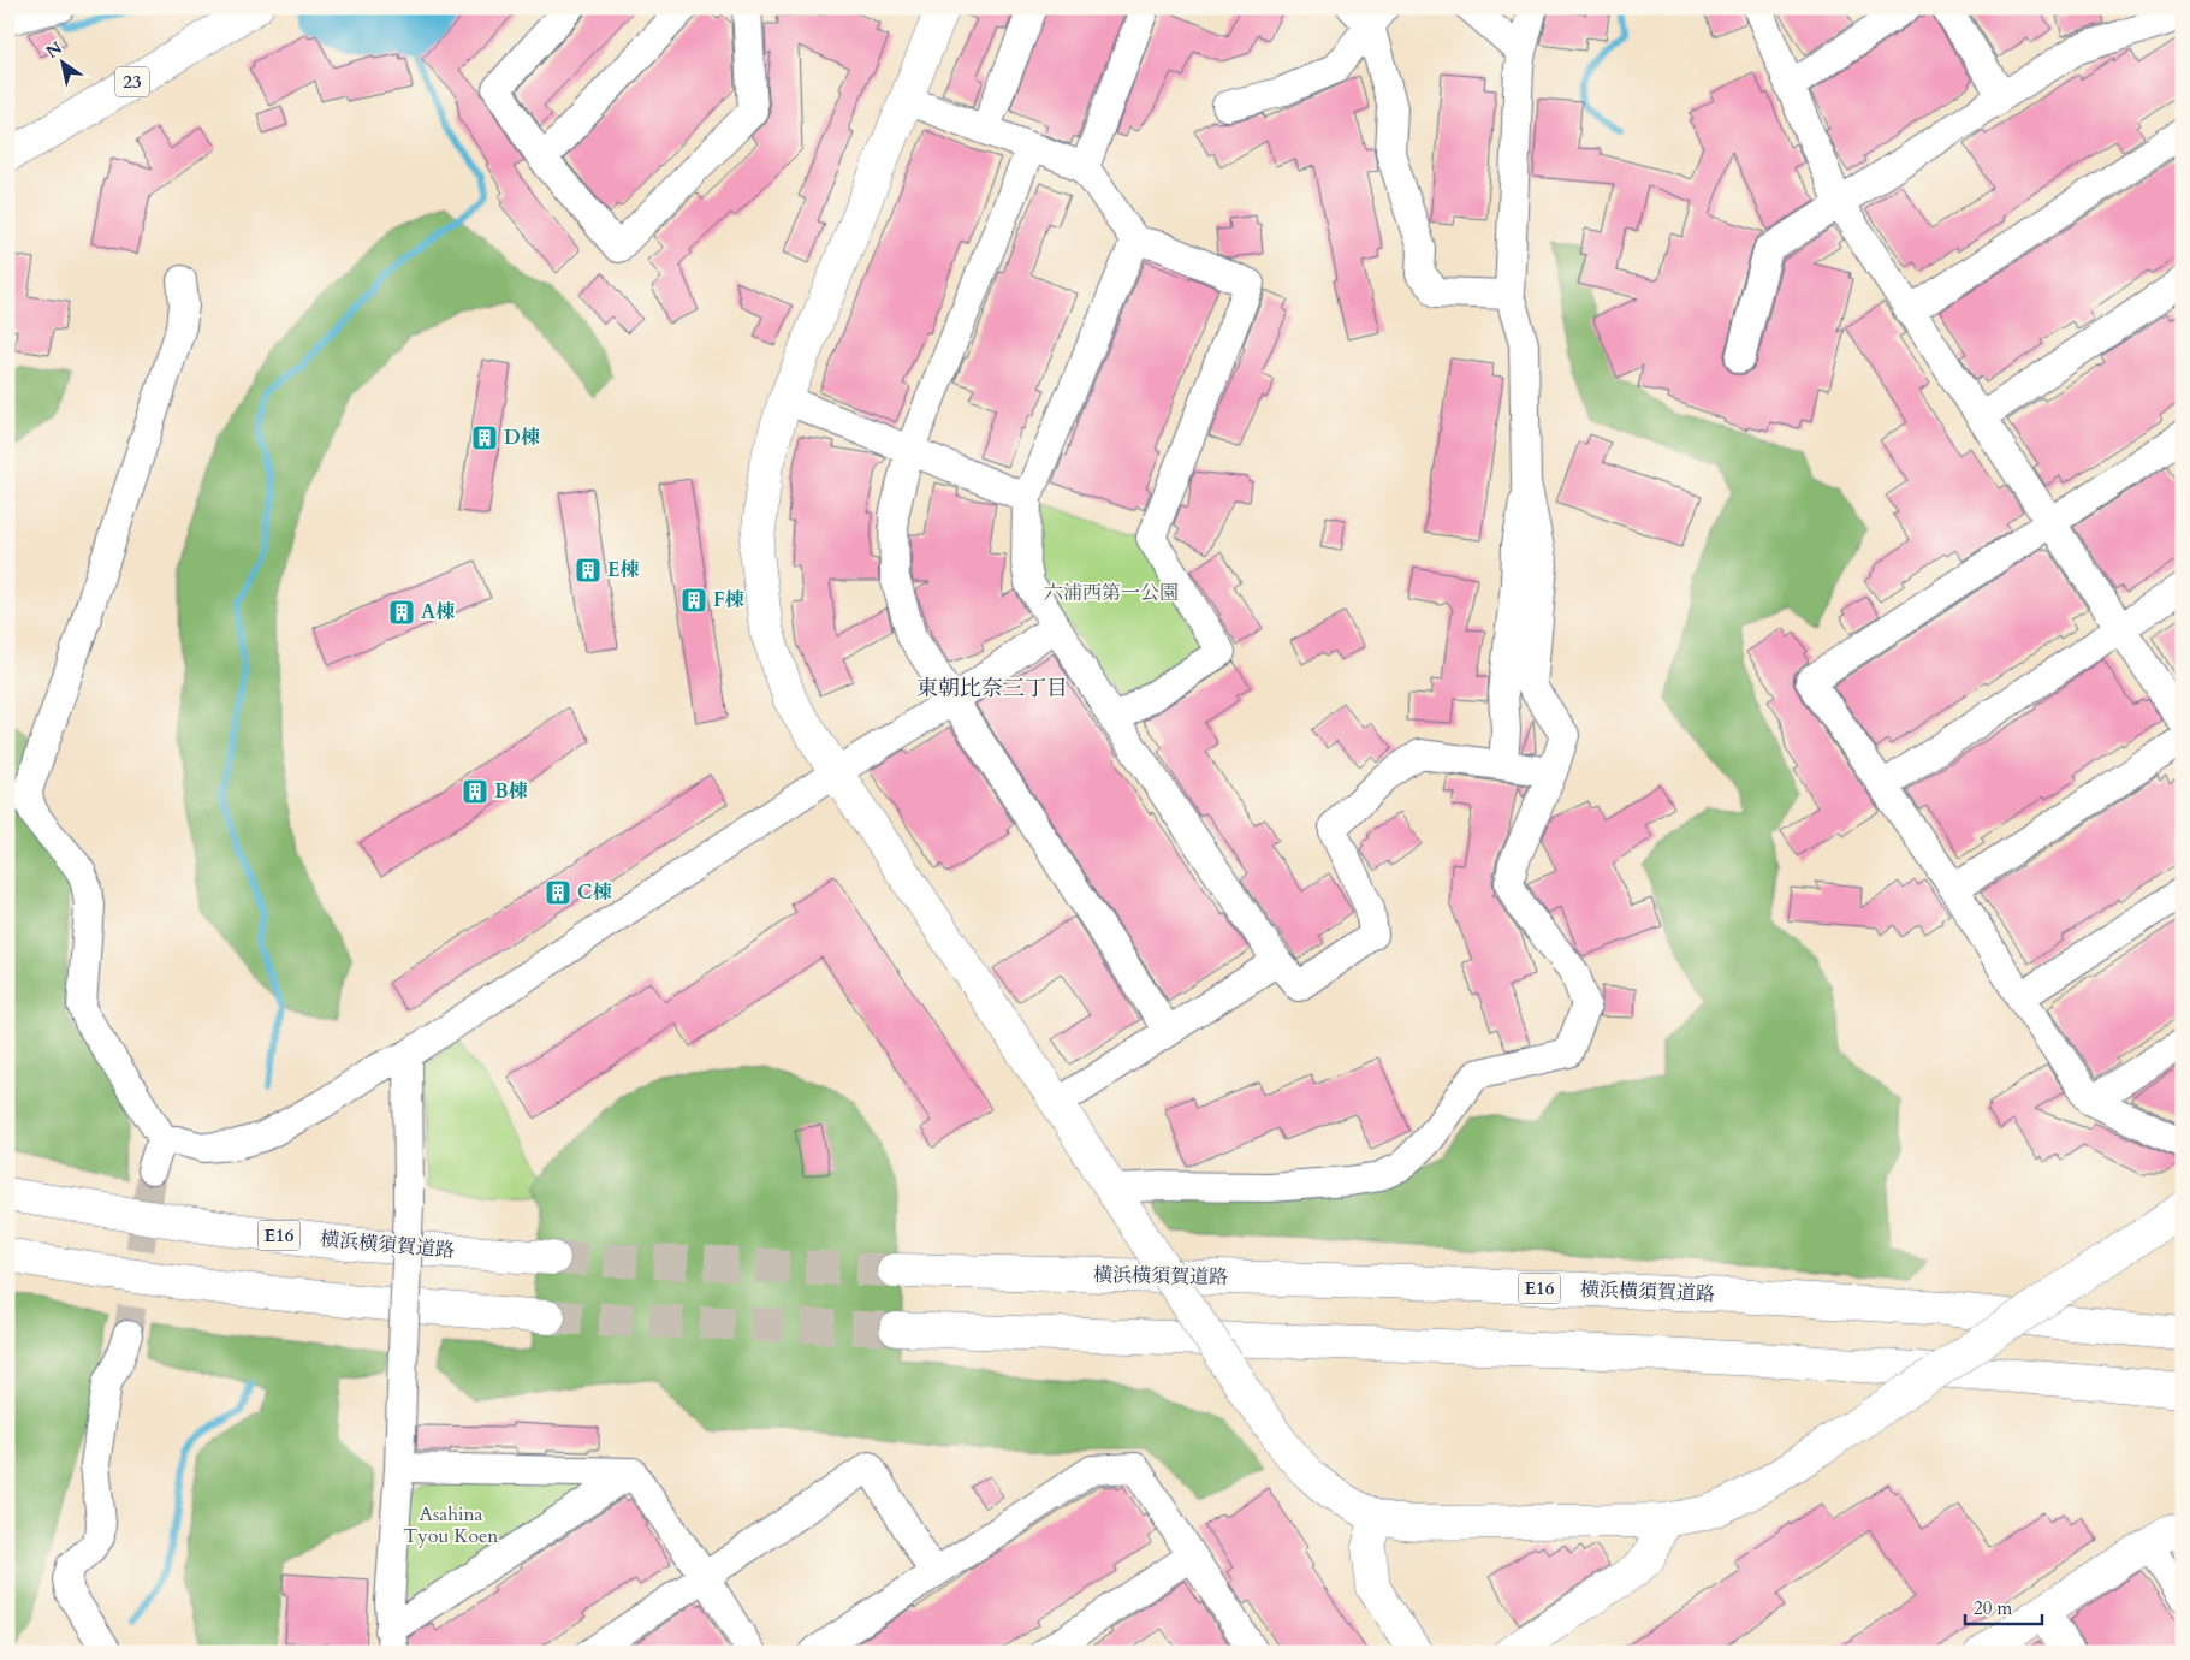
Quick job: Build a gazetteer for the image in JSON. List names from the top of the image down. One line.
{"streets":{"main road":["23","E16","横浜横須賀道路"]},"districts":["東朝比奈三丁目"],"parks":["六浦西第一公園","Asahina Tyou Koen"],"places":{"building":["D棟","E棟","F棟","A棟","B棟","C棟"]},"scale_bar":"20 m","north":"top left"}
